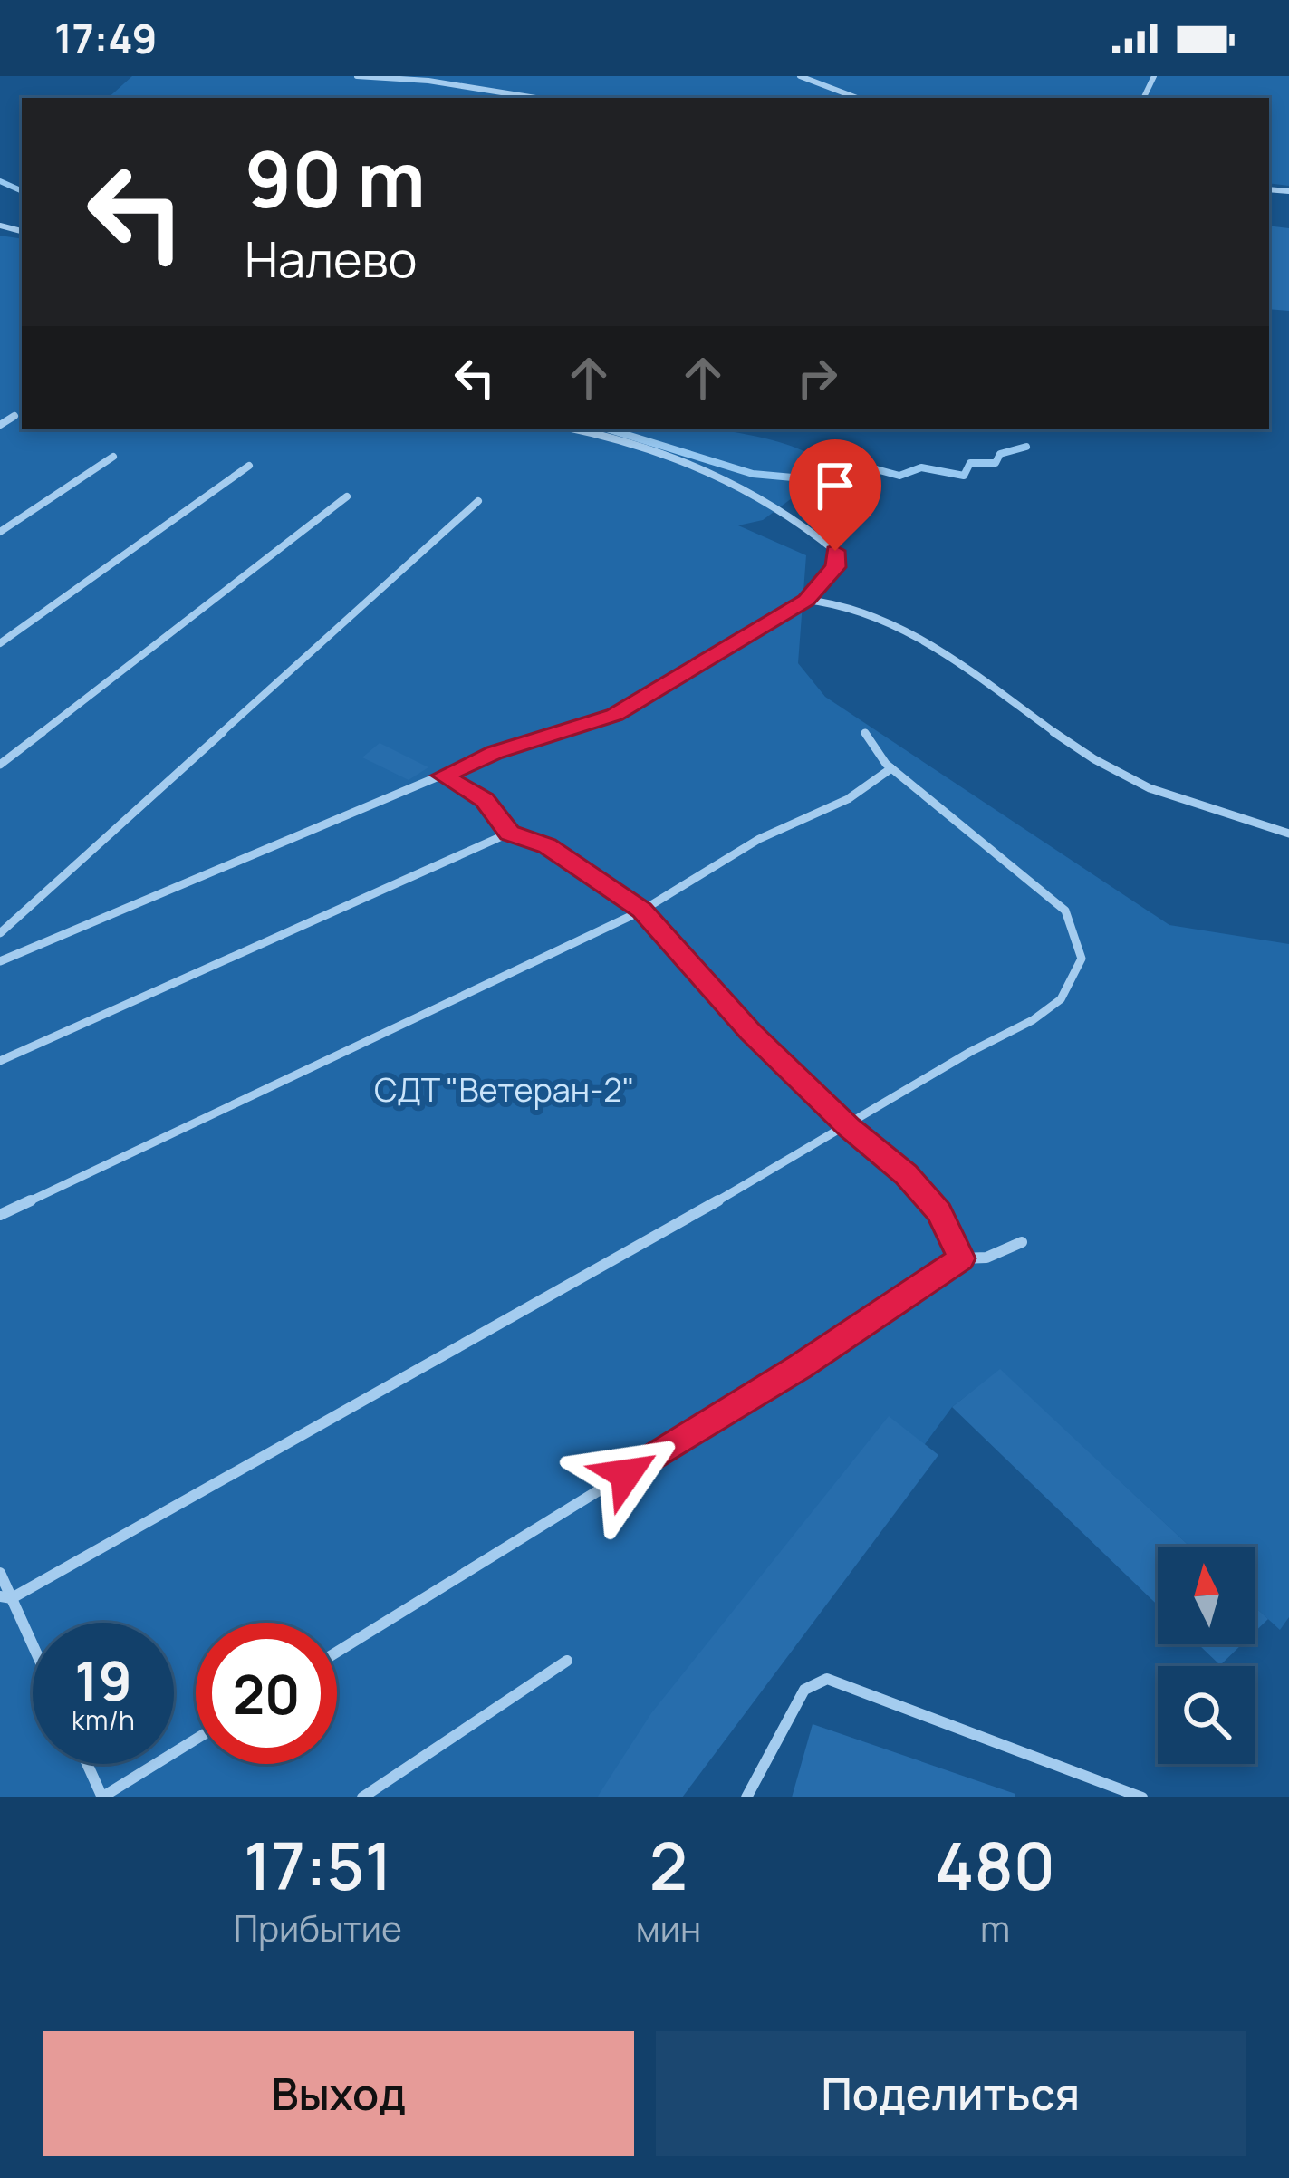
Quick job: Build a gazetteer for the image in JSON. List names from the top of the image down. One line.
{"parks":["СДТ \"Ветеран-2\""],"north":"top","page":{"status":"17:49","turn":["90 m","Налево"],"speed":"19 km/h","limit":"20","eta":["17:51","Прибытие","2","мин","480","m"],"buttons":["Выход","Поделиться"]}}
